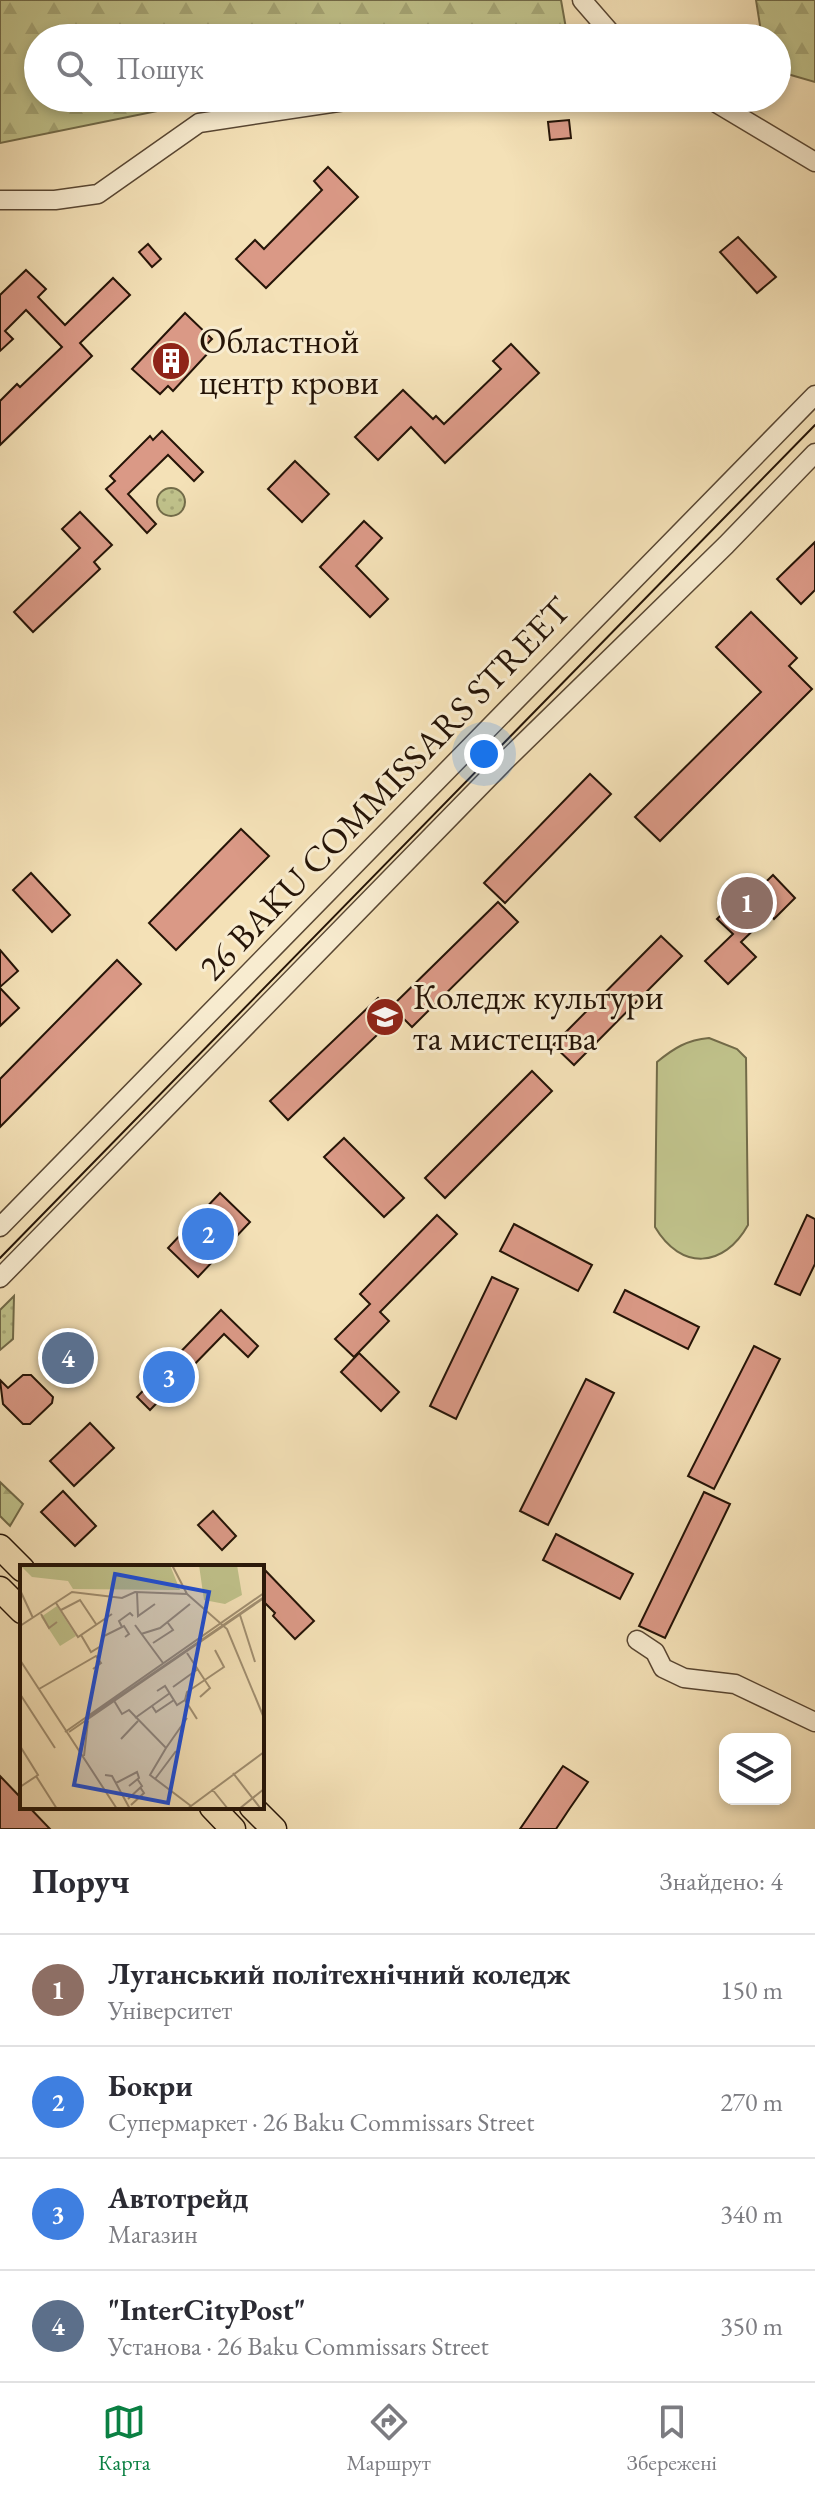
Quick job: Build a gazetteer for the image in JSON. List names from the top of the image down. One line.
{"streets":{"street":["26 BAKU COMMISSARS STREET"]},"places":{"building":["Областной центр крови"],"school or university":["Коледж культури та мистецтва"]},"page":{"search":"Пошук","pins":["1","2","4","3"],"heading":["Поруч","Знайдено: 4"],"list":[{"mark":"1","name":"Луганський політехнічний коледж","note":"Університет","value":"150 m"},{"mark":"2","name":"Бокри","note":"Супермаркет · 26 Baku Commissars Street","value":"270 m"},{"mark":"3","name":"Автотрейд","note":"Магазин","value":"340 m"},{"mark":"4","name":"\"InterCityPost\"","note":"Установа · 26 Baku Commissars Street","value":"350 m"}],"nav":["Карта","Маршрут","Збережені"]}}
